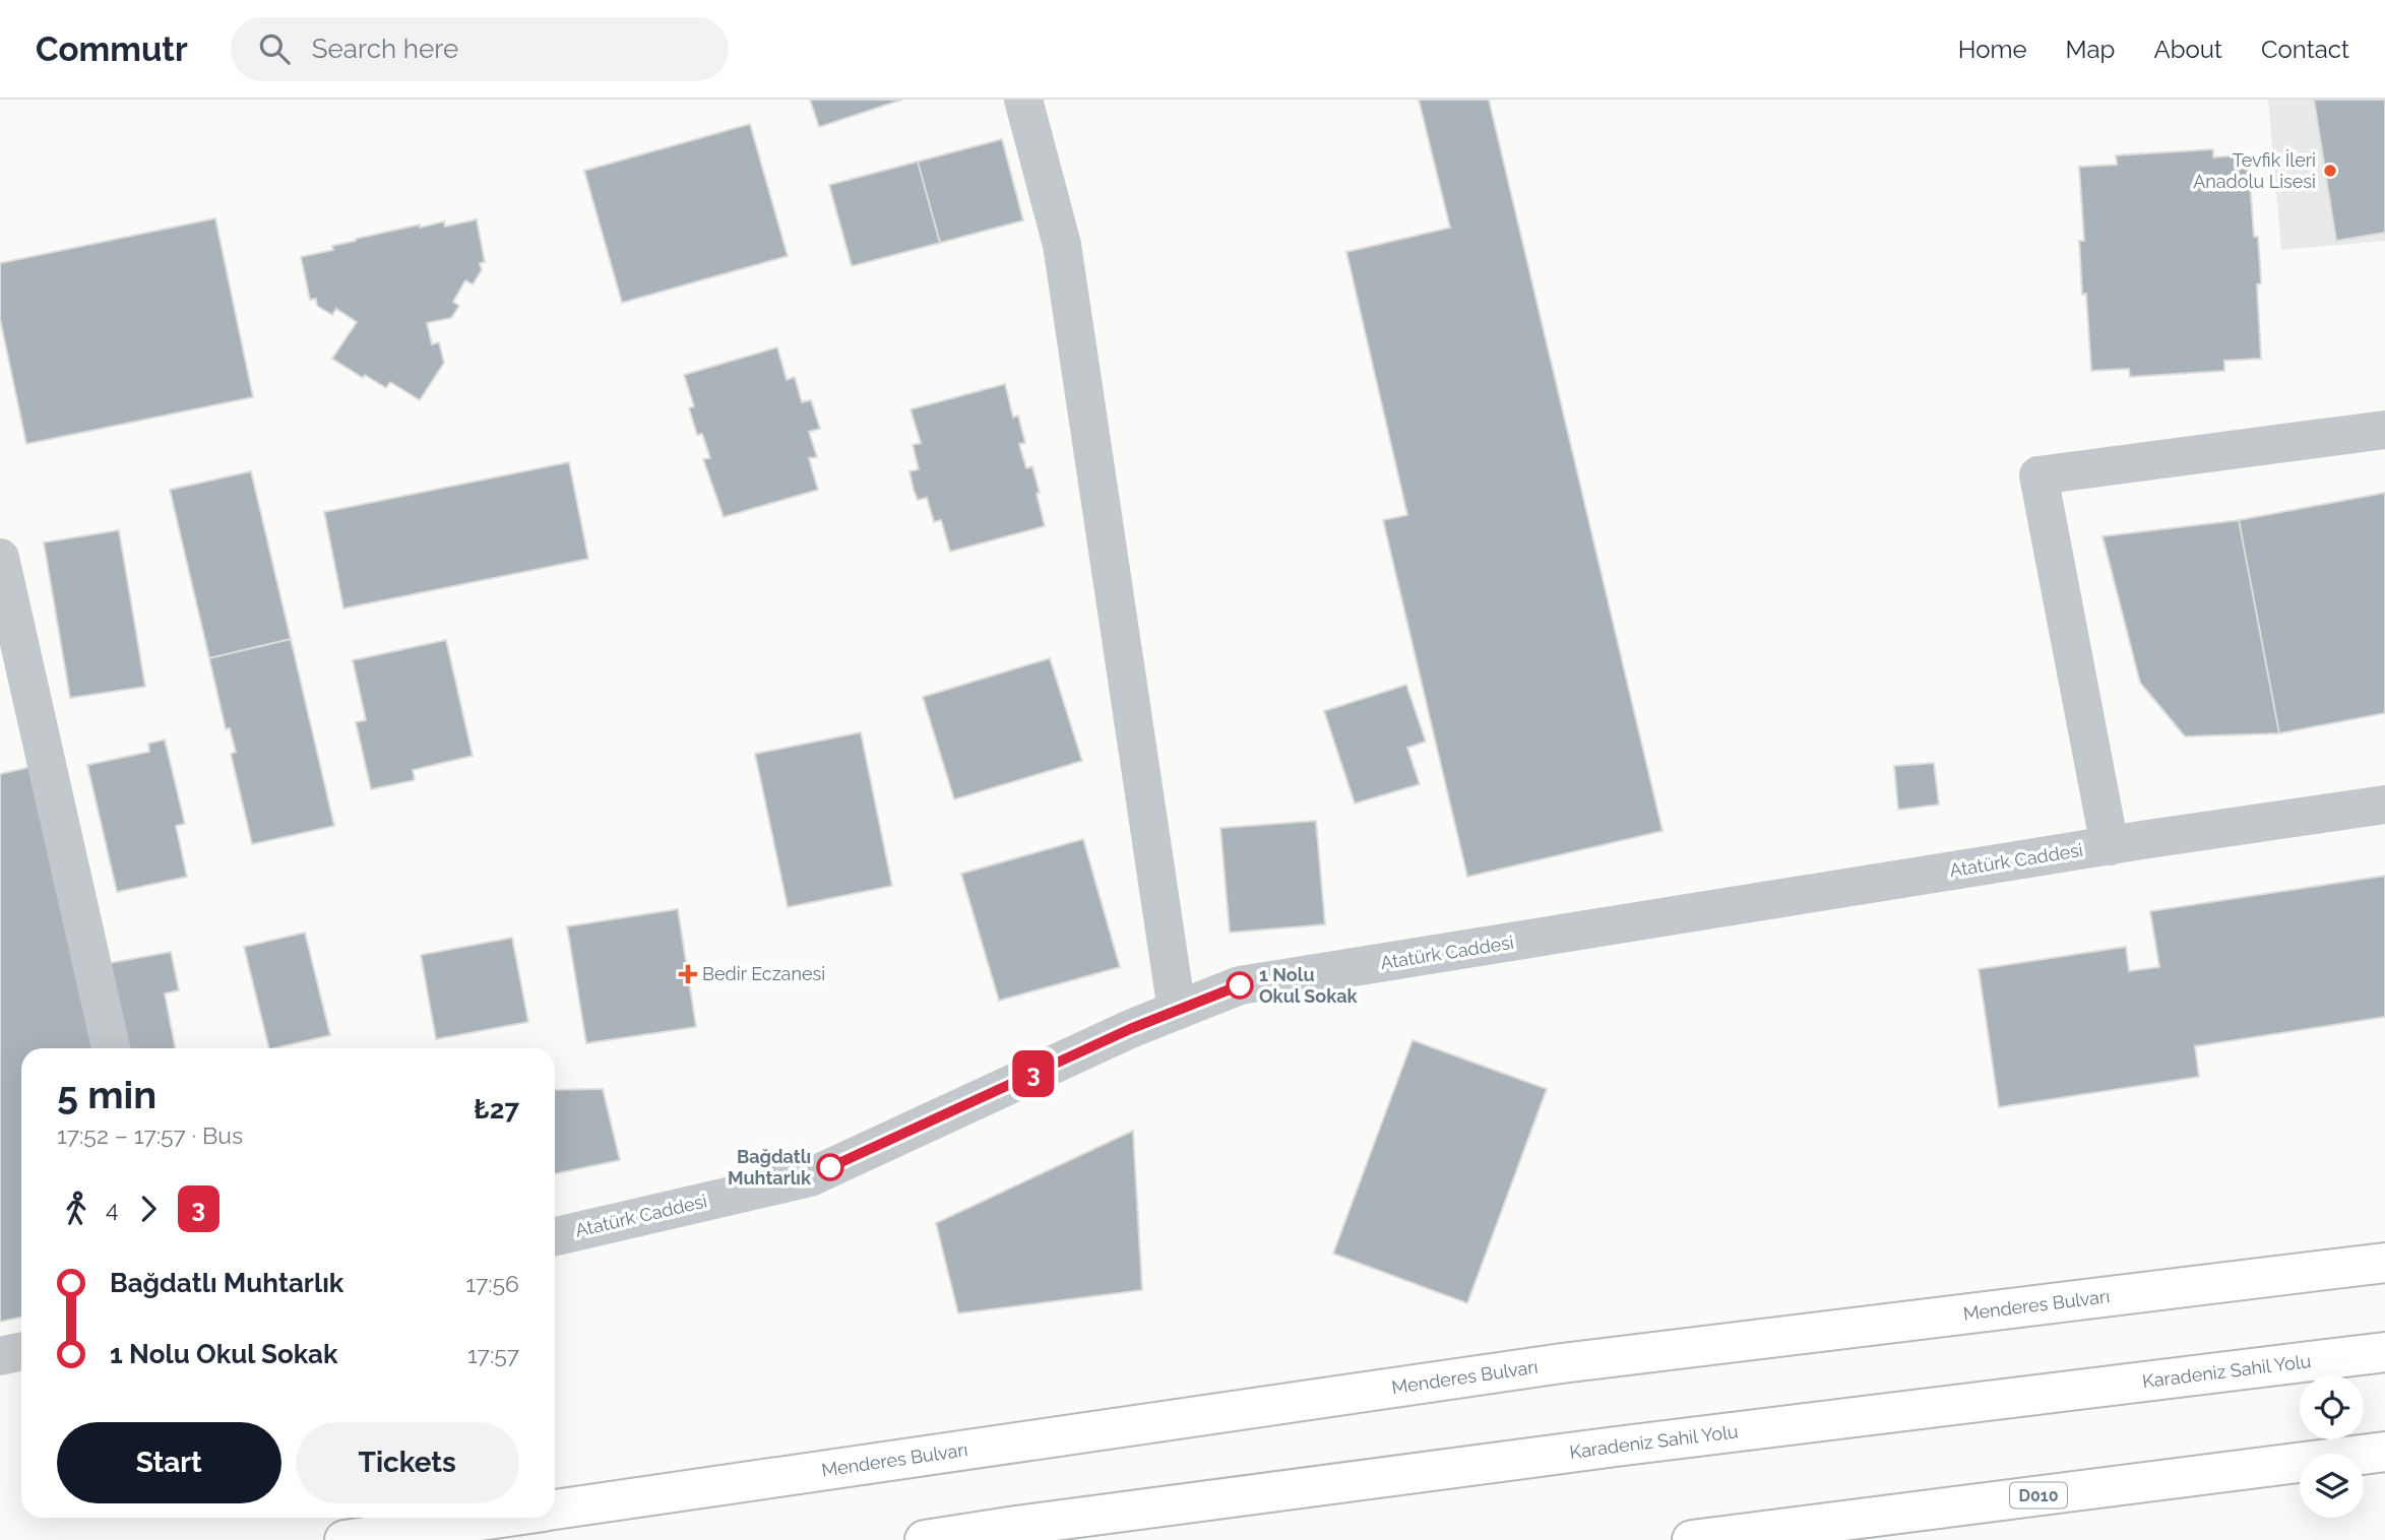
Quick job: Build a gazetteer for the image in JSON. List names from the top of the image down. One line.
{"streets":{"main road":["Menderes Bulvarı","Karadeniz Sahil Yolu","D010"],"street":["Atatürk Caddesi"]},"places":{"other":["Tevfik İleri Anadolu Lisesi","1 Nolu Okul Sokak","Bağdatlı Muhtarlık"],"health":["Bedir Eczanesi"]},"lines":["bus line 3"],"page":{"header":"Commutr","search":"Search here","nav":["Home","Map","About","Contact"],"on_map":"3","heading":["5 min","17:52 – 17:57 · Bus","₺27"],"legs":["4","3"],"list":[{"name":"Bağdatlı Muhtarlık","value":"17:56"},{"name":"1 Nolu Okul Sokak","value":"17:57"}],"buttons":["Start","Tickets"]}}
